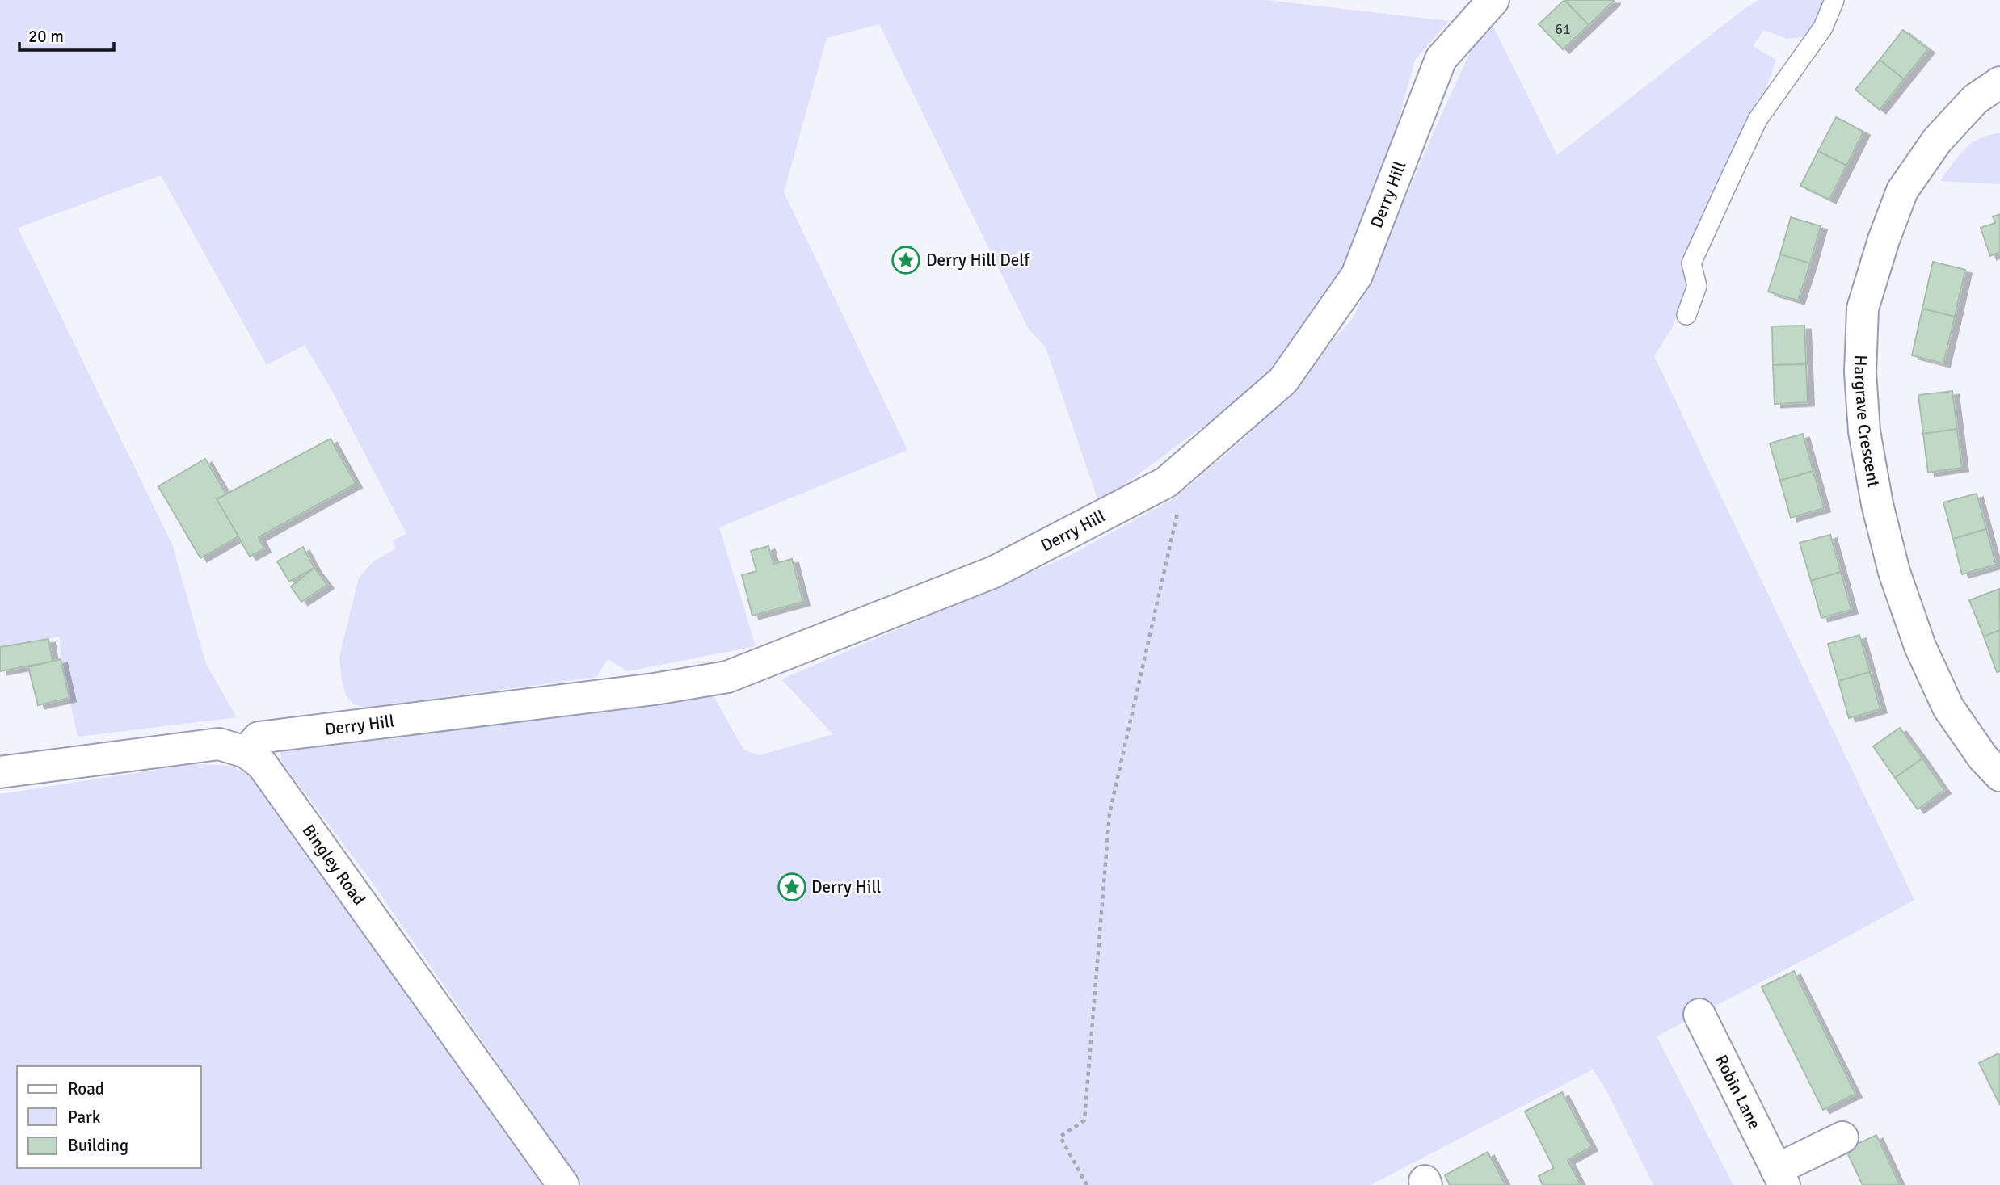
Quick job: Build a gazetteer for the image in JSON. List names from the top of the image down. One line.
{"streets":{"street":["Derry Hill","Hargrave Crescent","Bingley Road","Robin Lane"]},"crossings":[["Derry Hill","Bingley Road"]],"places":{"place":["Derry Hill Delf","Derry Hill"]},"house_numbers":["61"],"legend":["Road","Park","Building"],"scale_bar":"20 m"}
